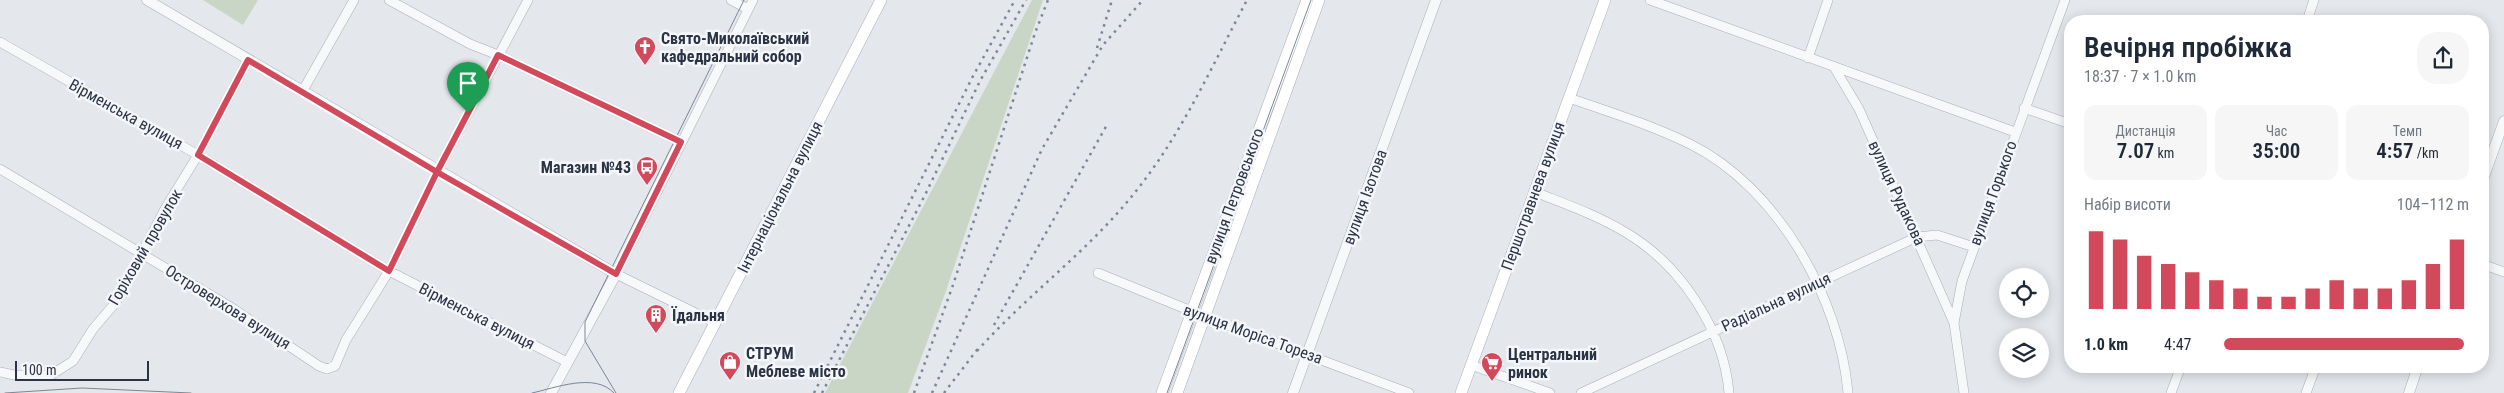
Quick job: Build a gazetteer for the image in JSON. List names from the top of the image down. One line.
{"streets":{"main road":["вулиця Петровського","Першотравнева вулиця","Інтернаціональна вулиця"],"street":["Вірменська вулиця","вулиця Рудакова","вулиця Горького","вулиця Ізотова","Горіховий провулок","Радіальна вулиця","Островерхова вулиця","вулиця Моріса Тореза"]},"crossings":[["Вірменська вулиця","Горіховий провулок"],["Вірменська вулиця","Островерхова вулиця"],["вулиця Рудакова","вулиця Горького"],["вулиця Рудакова","Радіальна вулиця"],["вулиця Горького","Радіальна вулиця"],["вулиця Петровського","вулиця Моріса Тореза"],["вулиця Ізотова","вулиця Моріса Тореза"],["Горіховий провулок","Островерхова вулиця"]],"places":{"church":["Свято-Миколаївський кафедральний собор"],"bus stop":["Магазин №43"],"building":["Їдальня"],"shop":["СТРУМ Меблеве місто"],"supermarket":["Центральний ринок"]},"scale_bar":"100 m","page":{"heading":["Вечірня пробіжка","18:37 · 7 × 1.0 km"],"stats":[["Дистанція","7.07 km"],["Час","35:00"],["Темп","4:57 /km"]],"chart":["Набір висоти","104–112 m"],"list":[{"name":"1.0 km","note":"4:47"}],"scale":"100 m"}}
